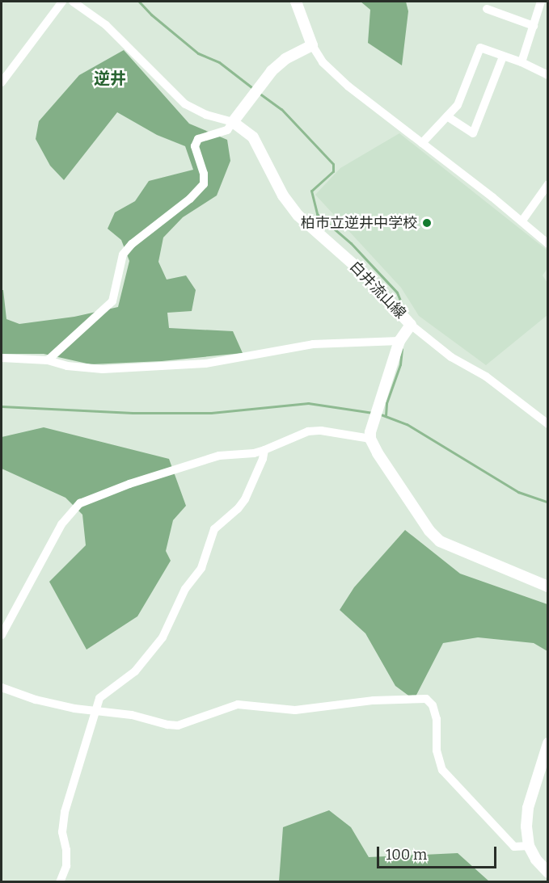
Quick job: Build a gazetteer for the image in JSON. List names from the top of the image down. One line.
{"streets":{"main road":["白井流山線"]},"districts":["逆井"],"places":["柏市立逆井中学校"],"scale_bar":"100 m"}
